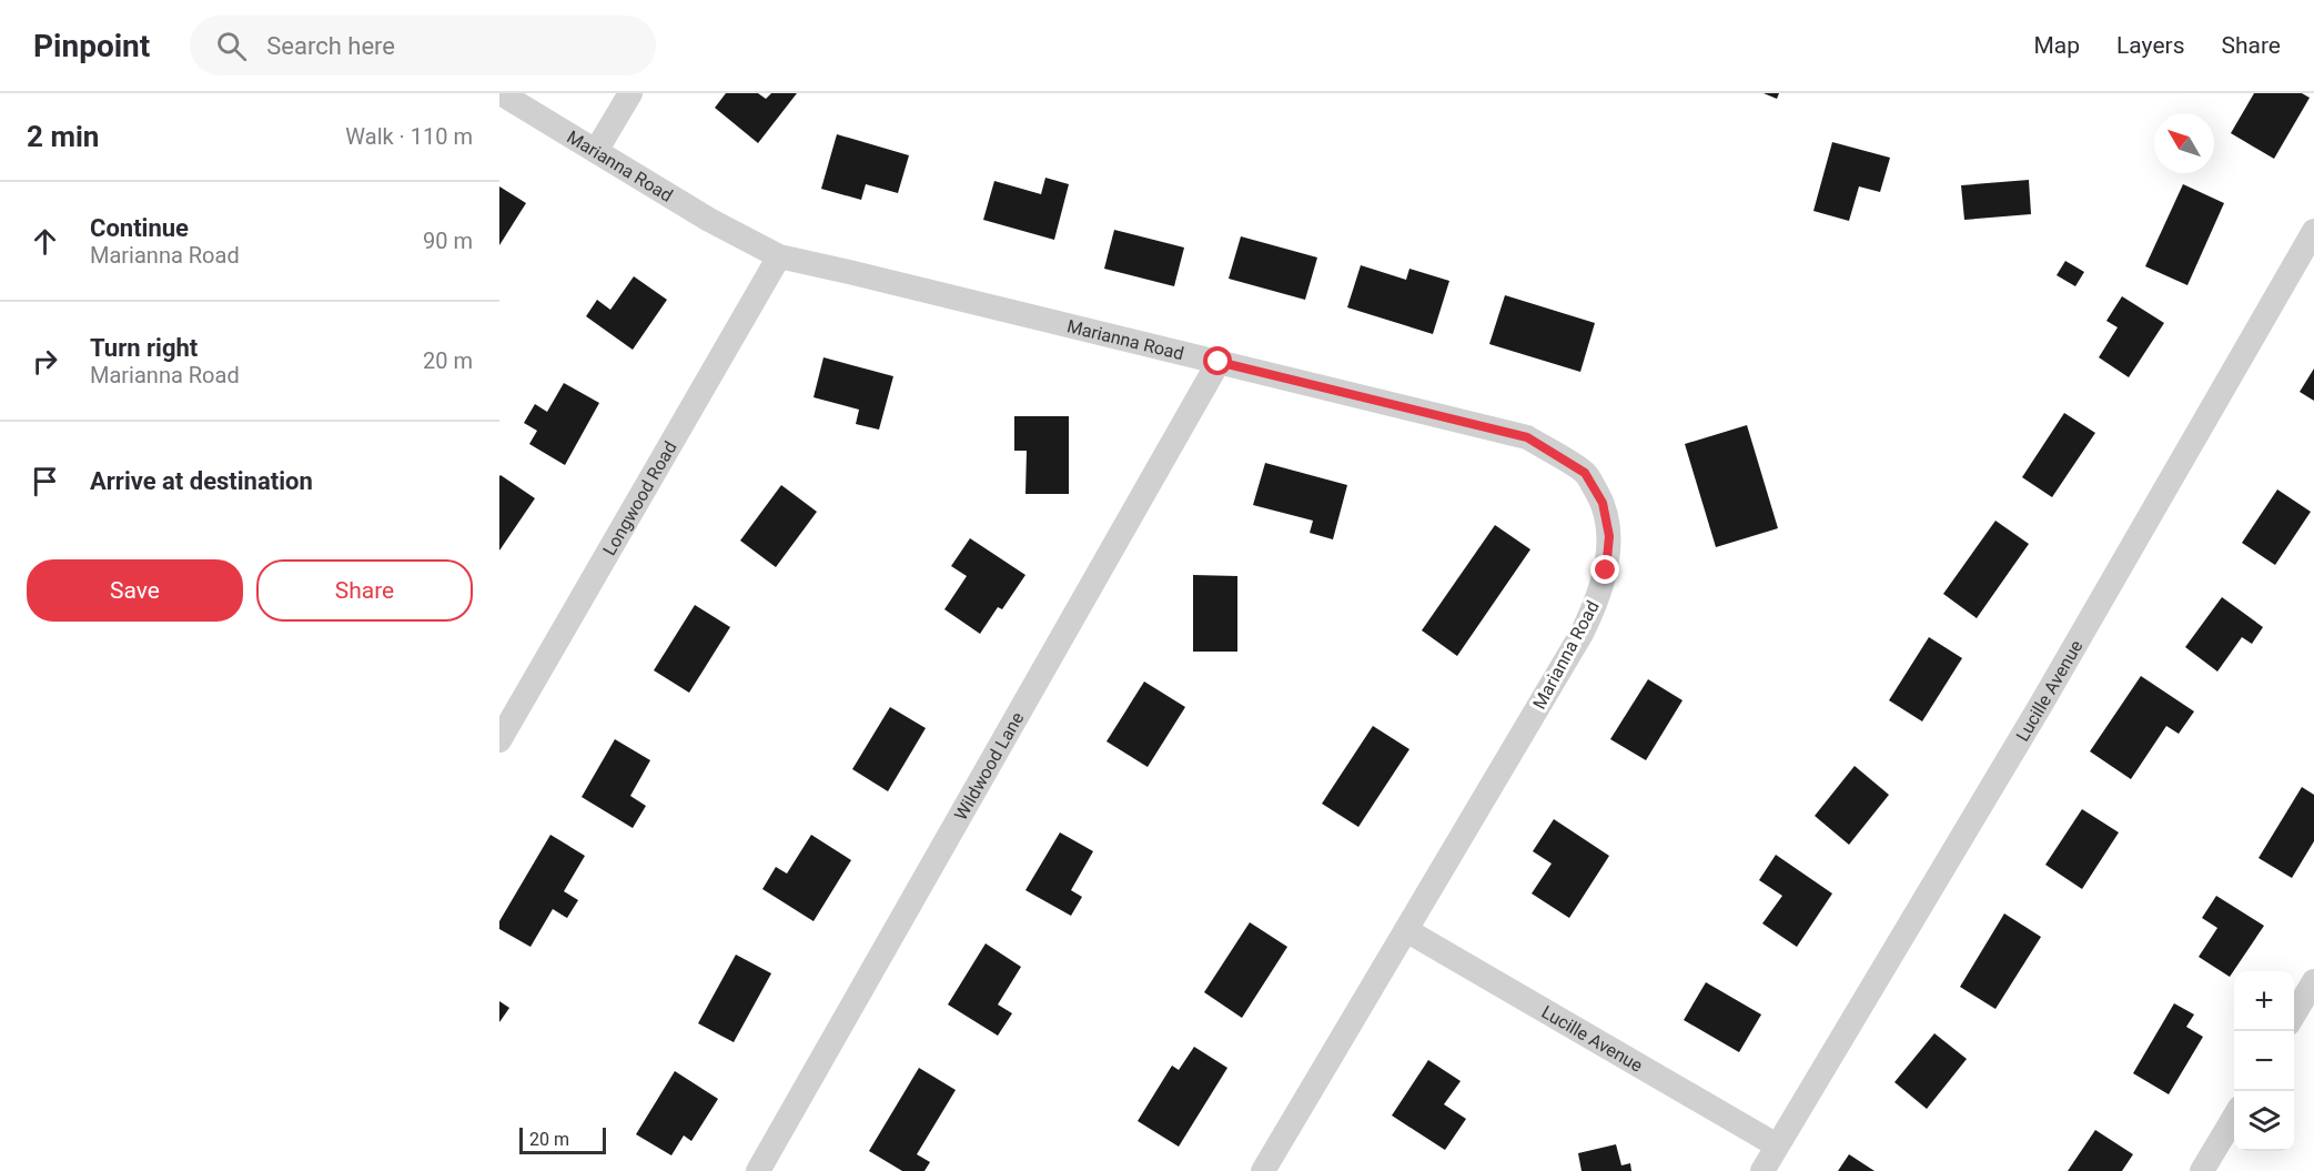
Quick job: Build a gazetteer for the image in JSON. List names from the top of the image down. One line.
{"streets":{"street":["Marianna Road","Longwood Road","Lucille Avenue","Wildwood Lane"]},"crossings":[["Marianna Road","Longwood Road"],["Marianna Road","Lucille Avenue"],["Marianna Road","Wildwood Lane"]],"scale_bar":"20 m","north":"top left","page":{"header":"Pinpoint","search":"Search here","nav":["Map","Layers","Share"],"heading":["2 min","Walk · 110 m"],"list":[["Continue","Marianna Road","90 m"],["Turn right","Marianna Road","20 m"],"Arrive at destination"],"buttons":["Save","Share"],"map_buttons":["+","−"],"scale":"20 m"}}
